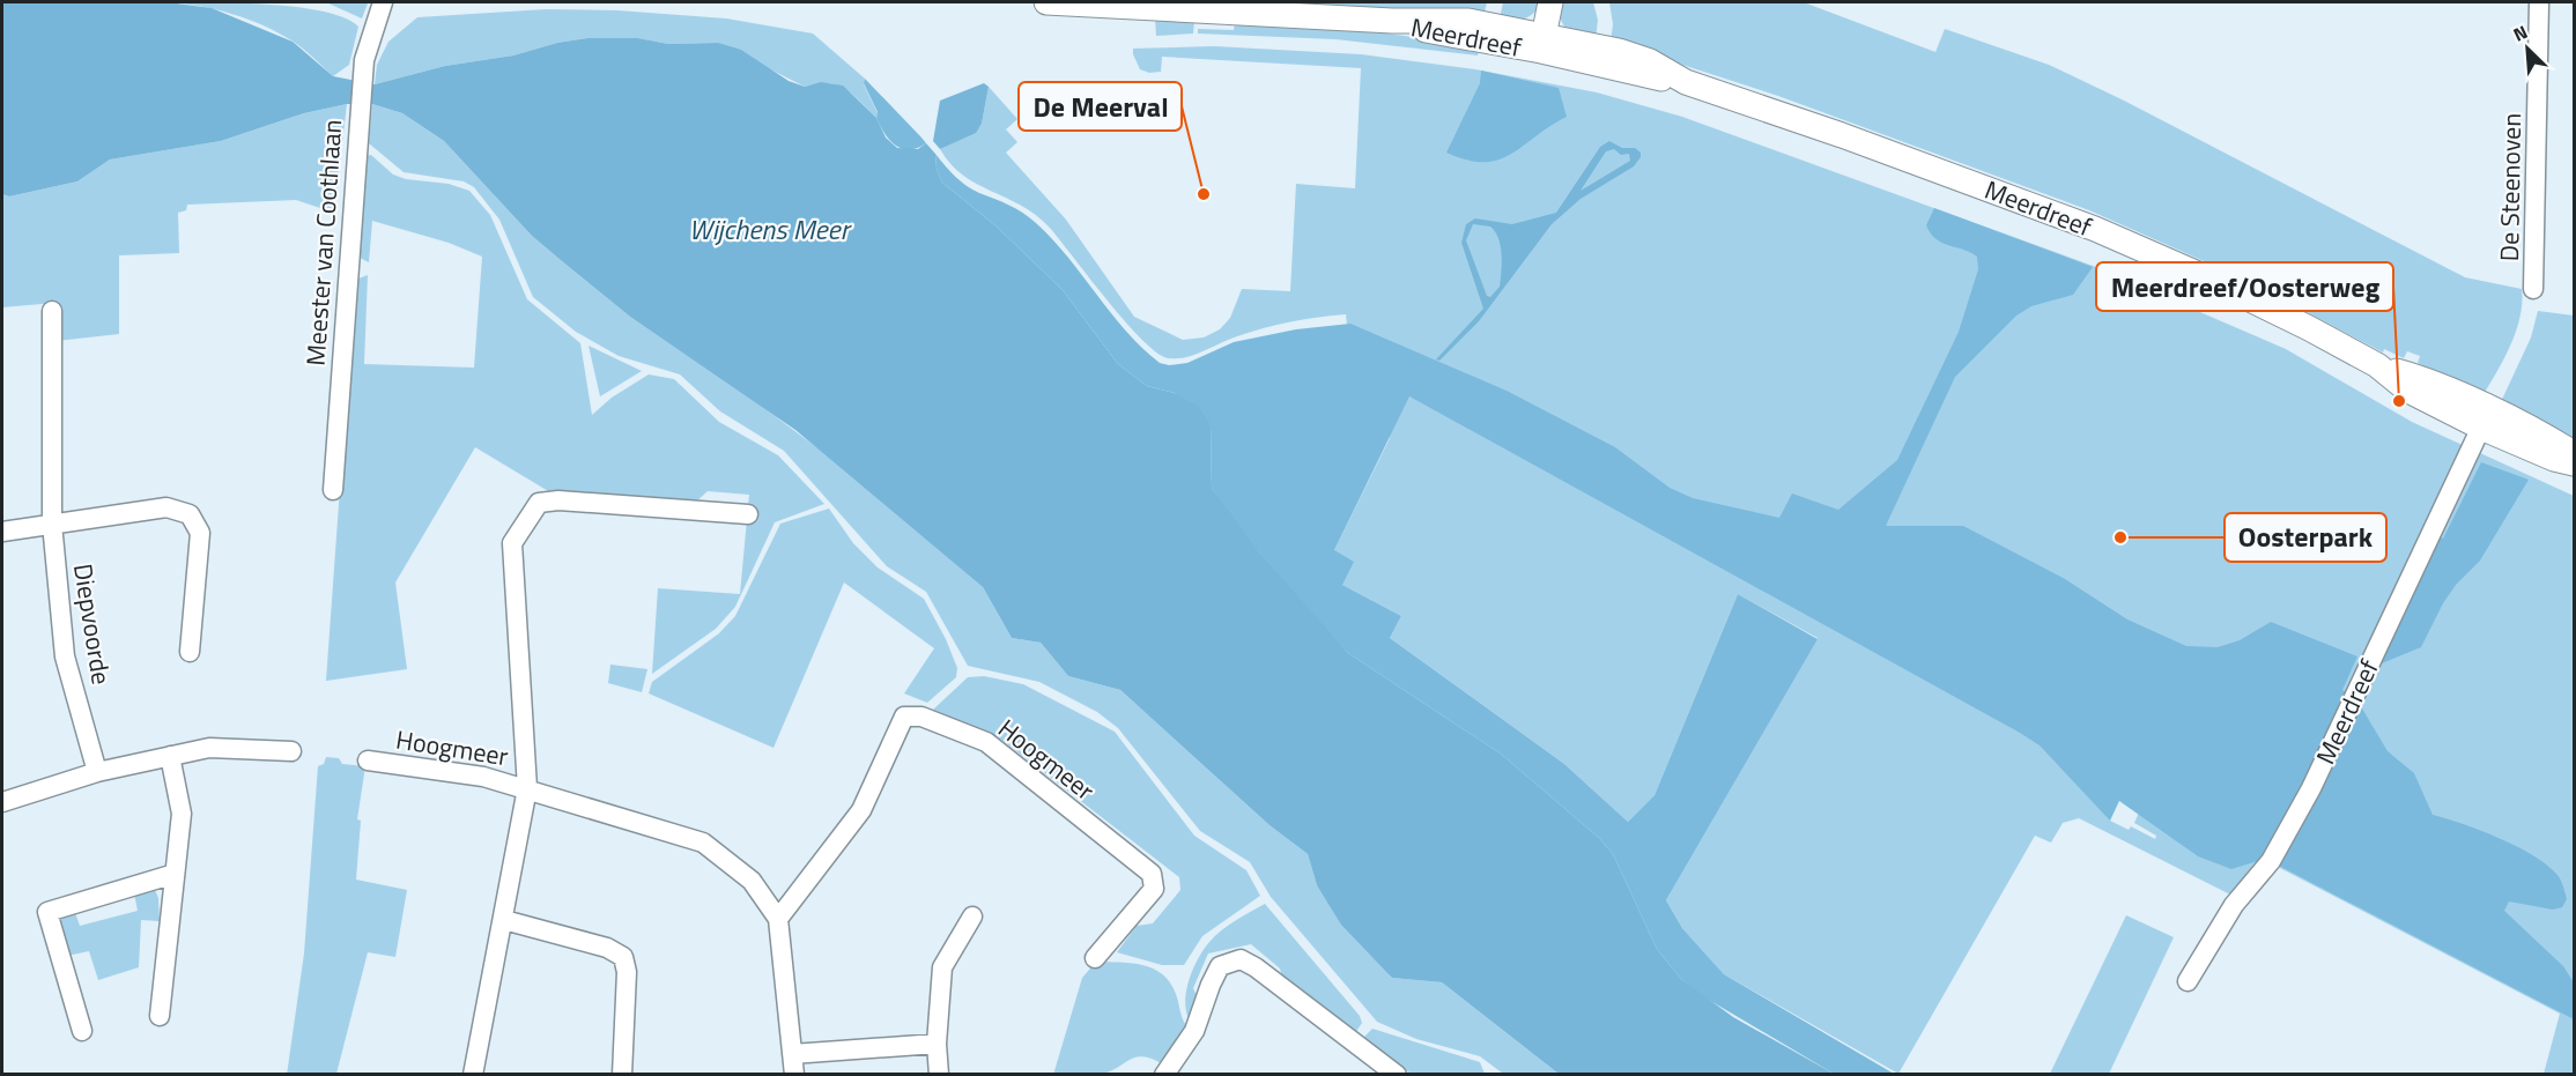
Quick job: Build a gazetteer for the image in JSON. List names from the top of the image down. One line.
{"streets":{"street":["Meerdreef","De Steenoven","Meester van Coothlaan","Diepvoorde","Hoogmeer"]},"water":["Wijchens Meer"],"places":["De Meerval","Meerdreef/Oosterweg","Oosterpark"],"north":"top left"}
